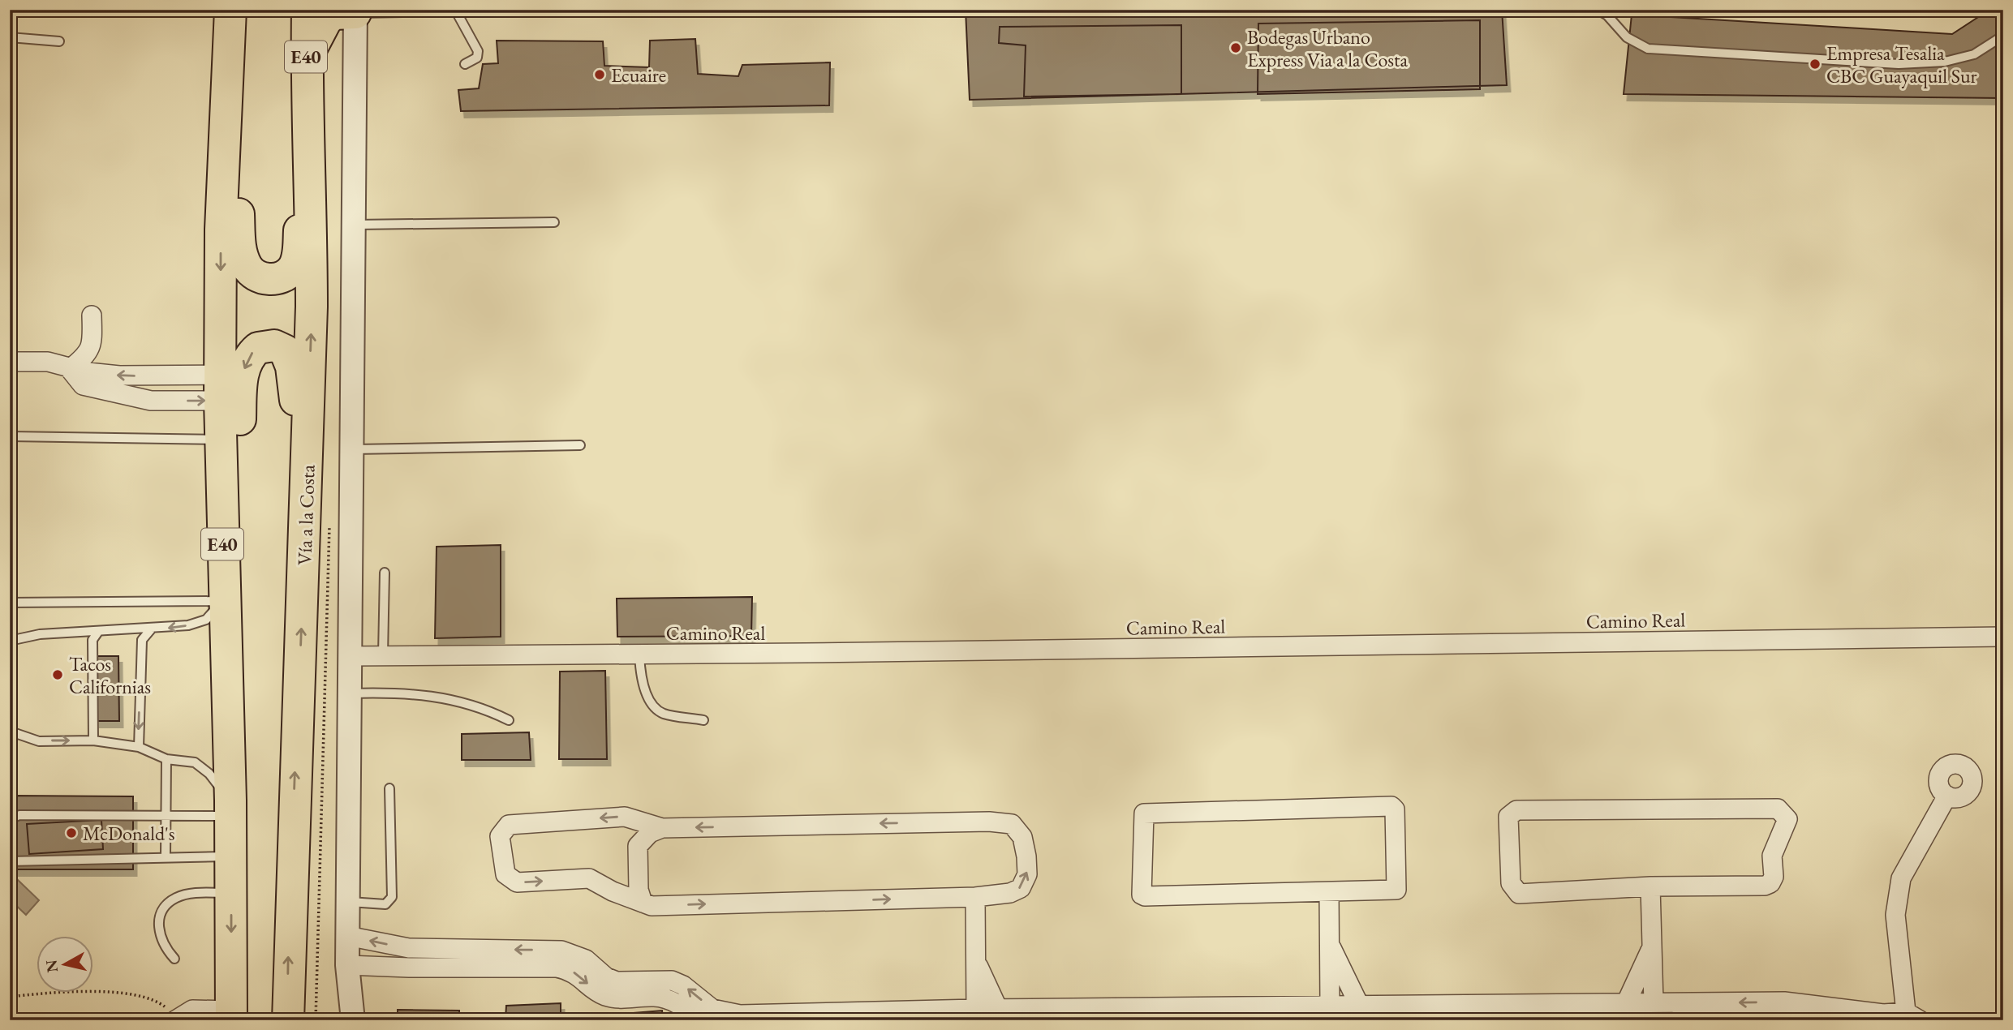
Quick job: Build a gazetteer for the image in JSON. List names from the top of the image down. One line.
{"streets":{"highway":["E40","Vía a la Costa"],"street":["Camino Real"]},"places":["Bodegas Urbano Express Via a la Costa","Empresa Tesalia CBC Guayaquil Sur","Ecuaire","Tacos Californias","McDonald's"],"north":"left"}
